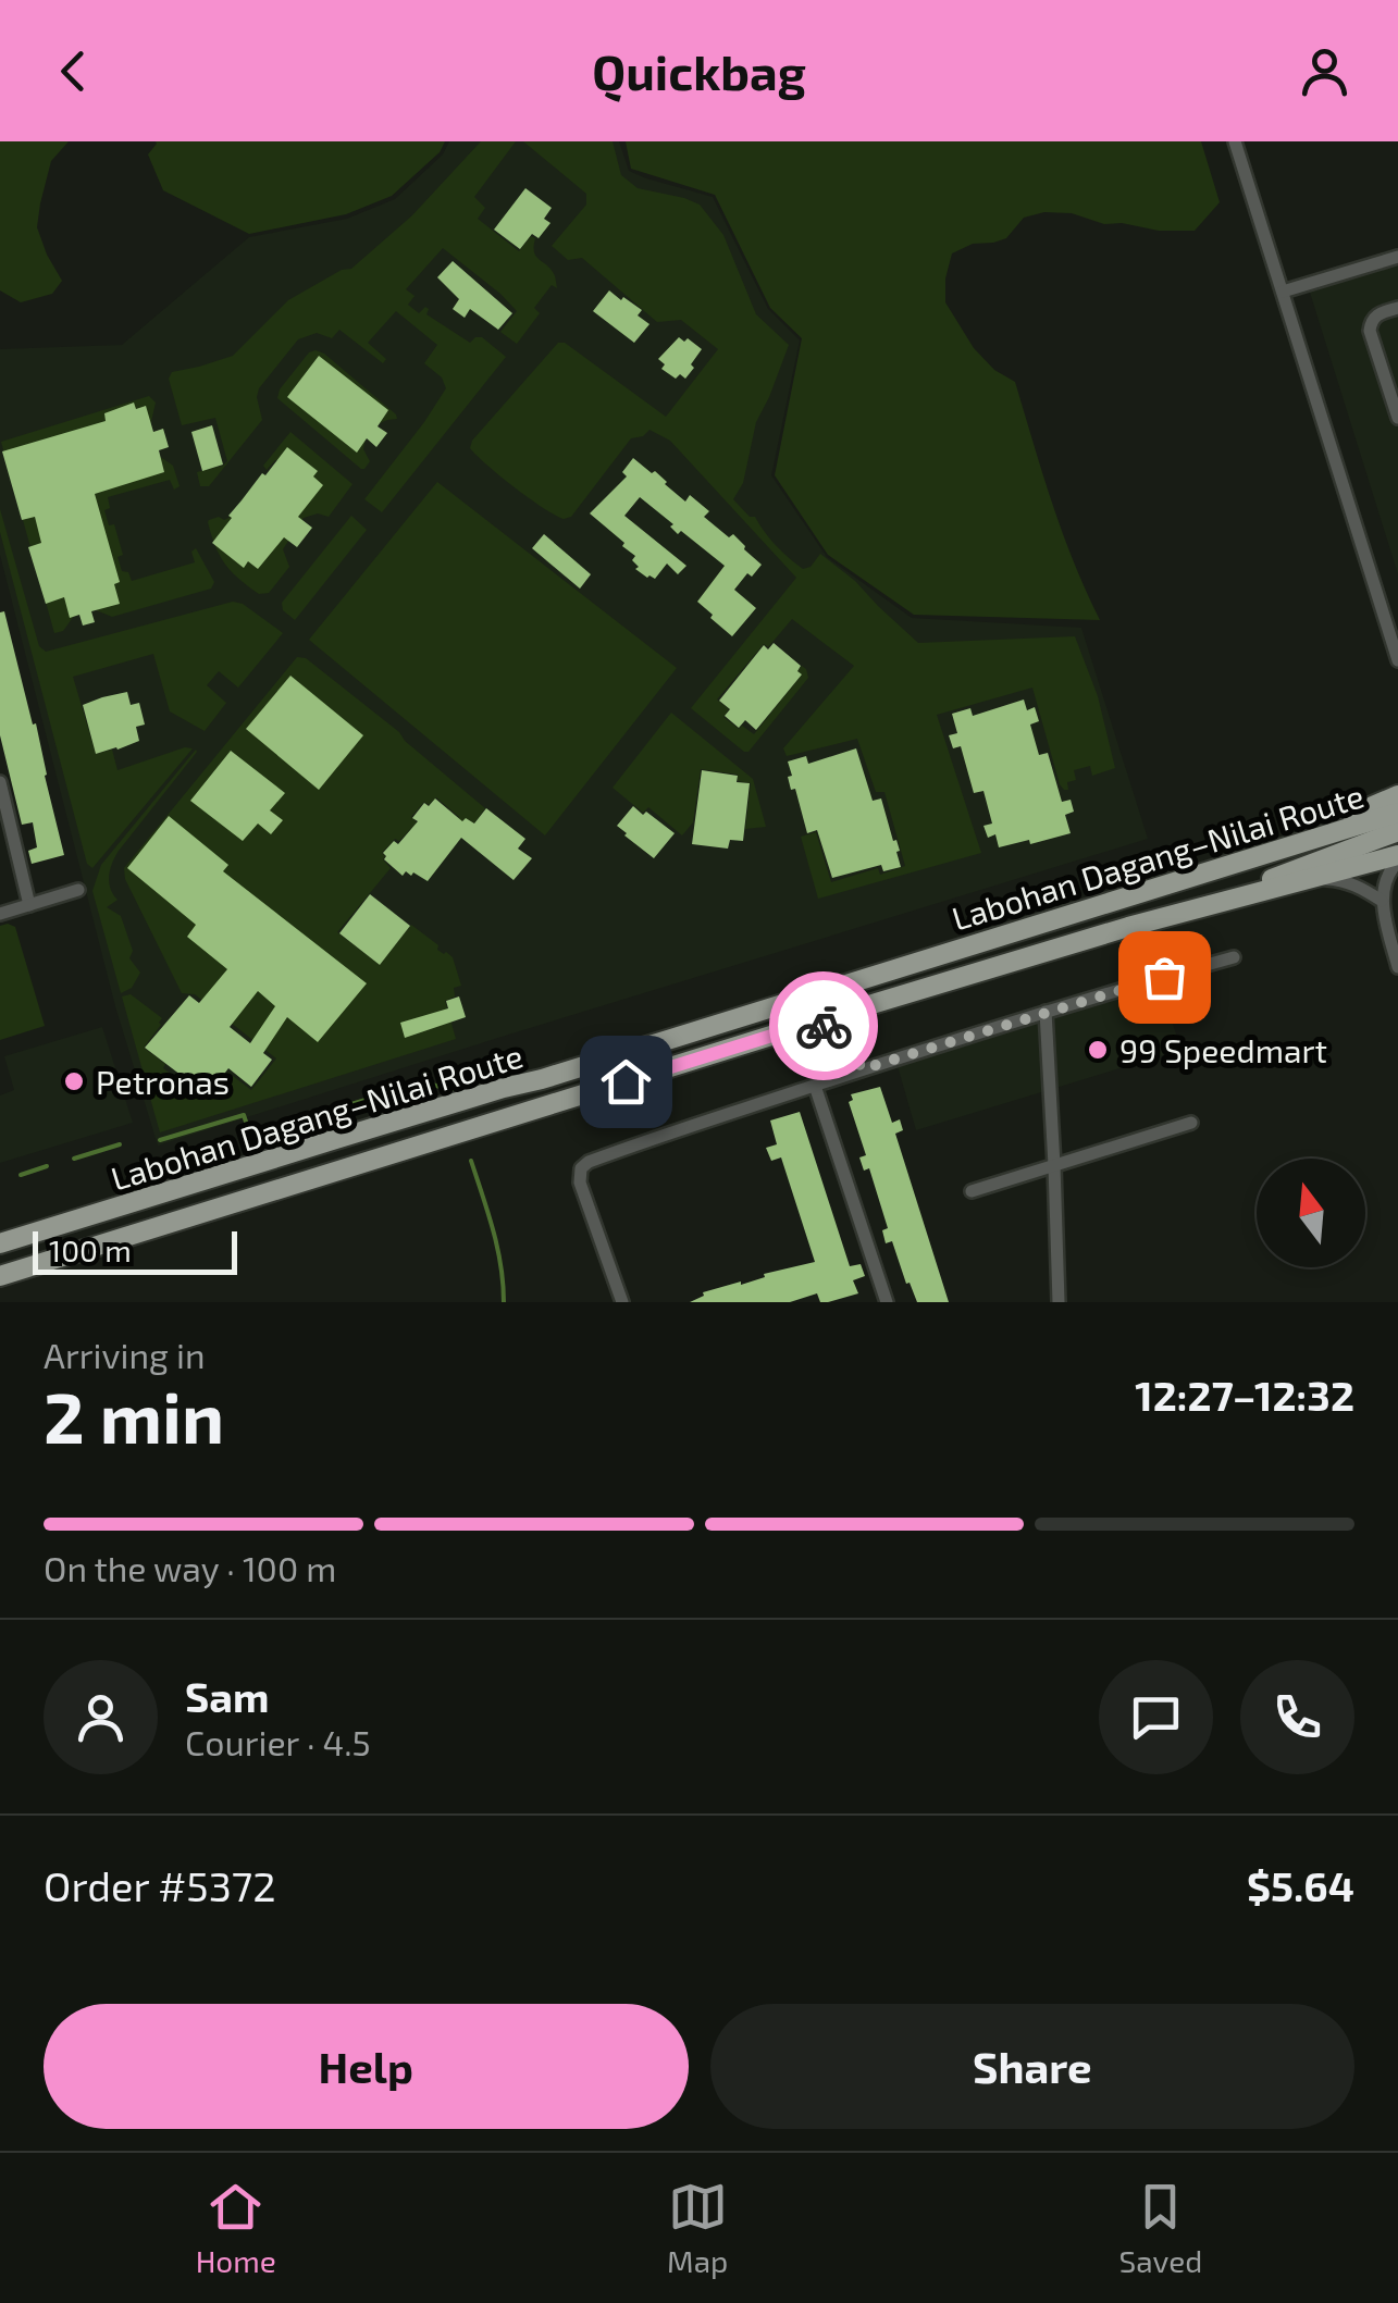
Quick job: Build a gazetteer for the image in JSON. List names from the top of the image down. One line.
{"streets":{"main road":["Labohan Dagang–Nilai Route"]},"places":["99 Speedmart","Petronas"],"scale_bar":"100 m","north":"top","page":{"header":"Quickbag","scale":"100 m","heading":["2 min","Arriving in","12:27–12:32"],"panel":["Sam","Courier · 4.5","Order #5372","$5.64"],"bar":"On the way · 100 m","buttons":["Help","Share"],"tabs":["Home","Map","Saved"]}}
